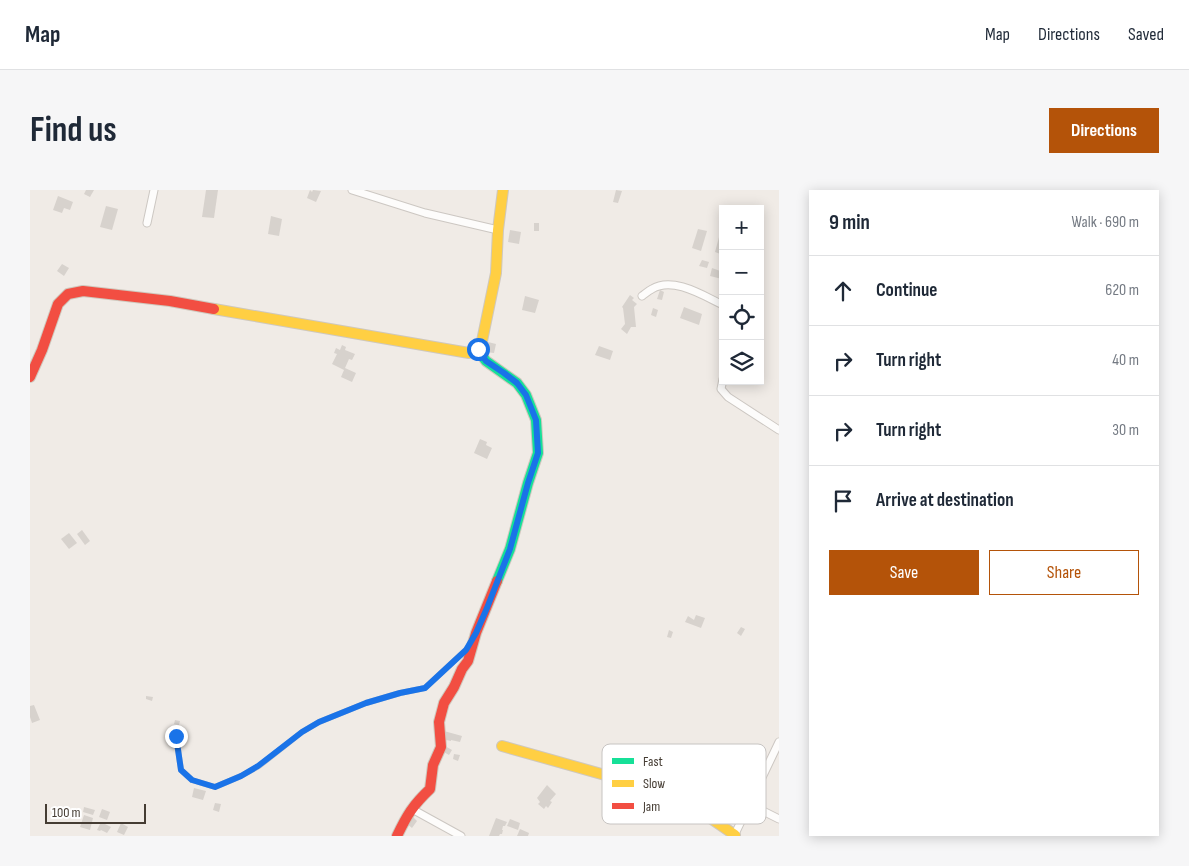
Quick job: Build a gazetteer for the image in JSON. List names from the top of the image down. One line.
{"legend":["Fast","Slow","Jam"],"scale_bar":"100 m","page":{"header":"Map","nav":["Map","Directions","Saved"],"buttons":["Directions",["Save","Share"]],"title":"Find us","heading":["9 min","Walk · 690 m"],"map_buttons":["+","−"],"list":[["Continue","620 m"],["Turn right","40 m"],["Turn right","30 m"],"Arrive at destination"],"scale":"100 m"}}
